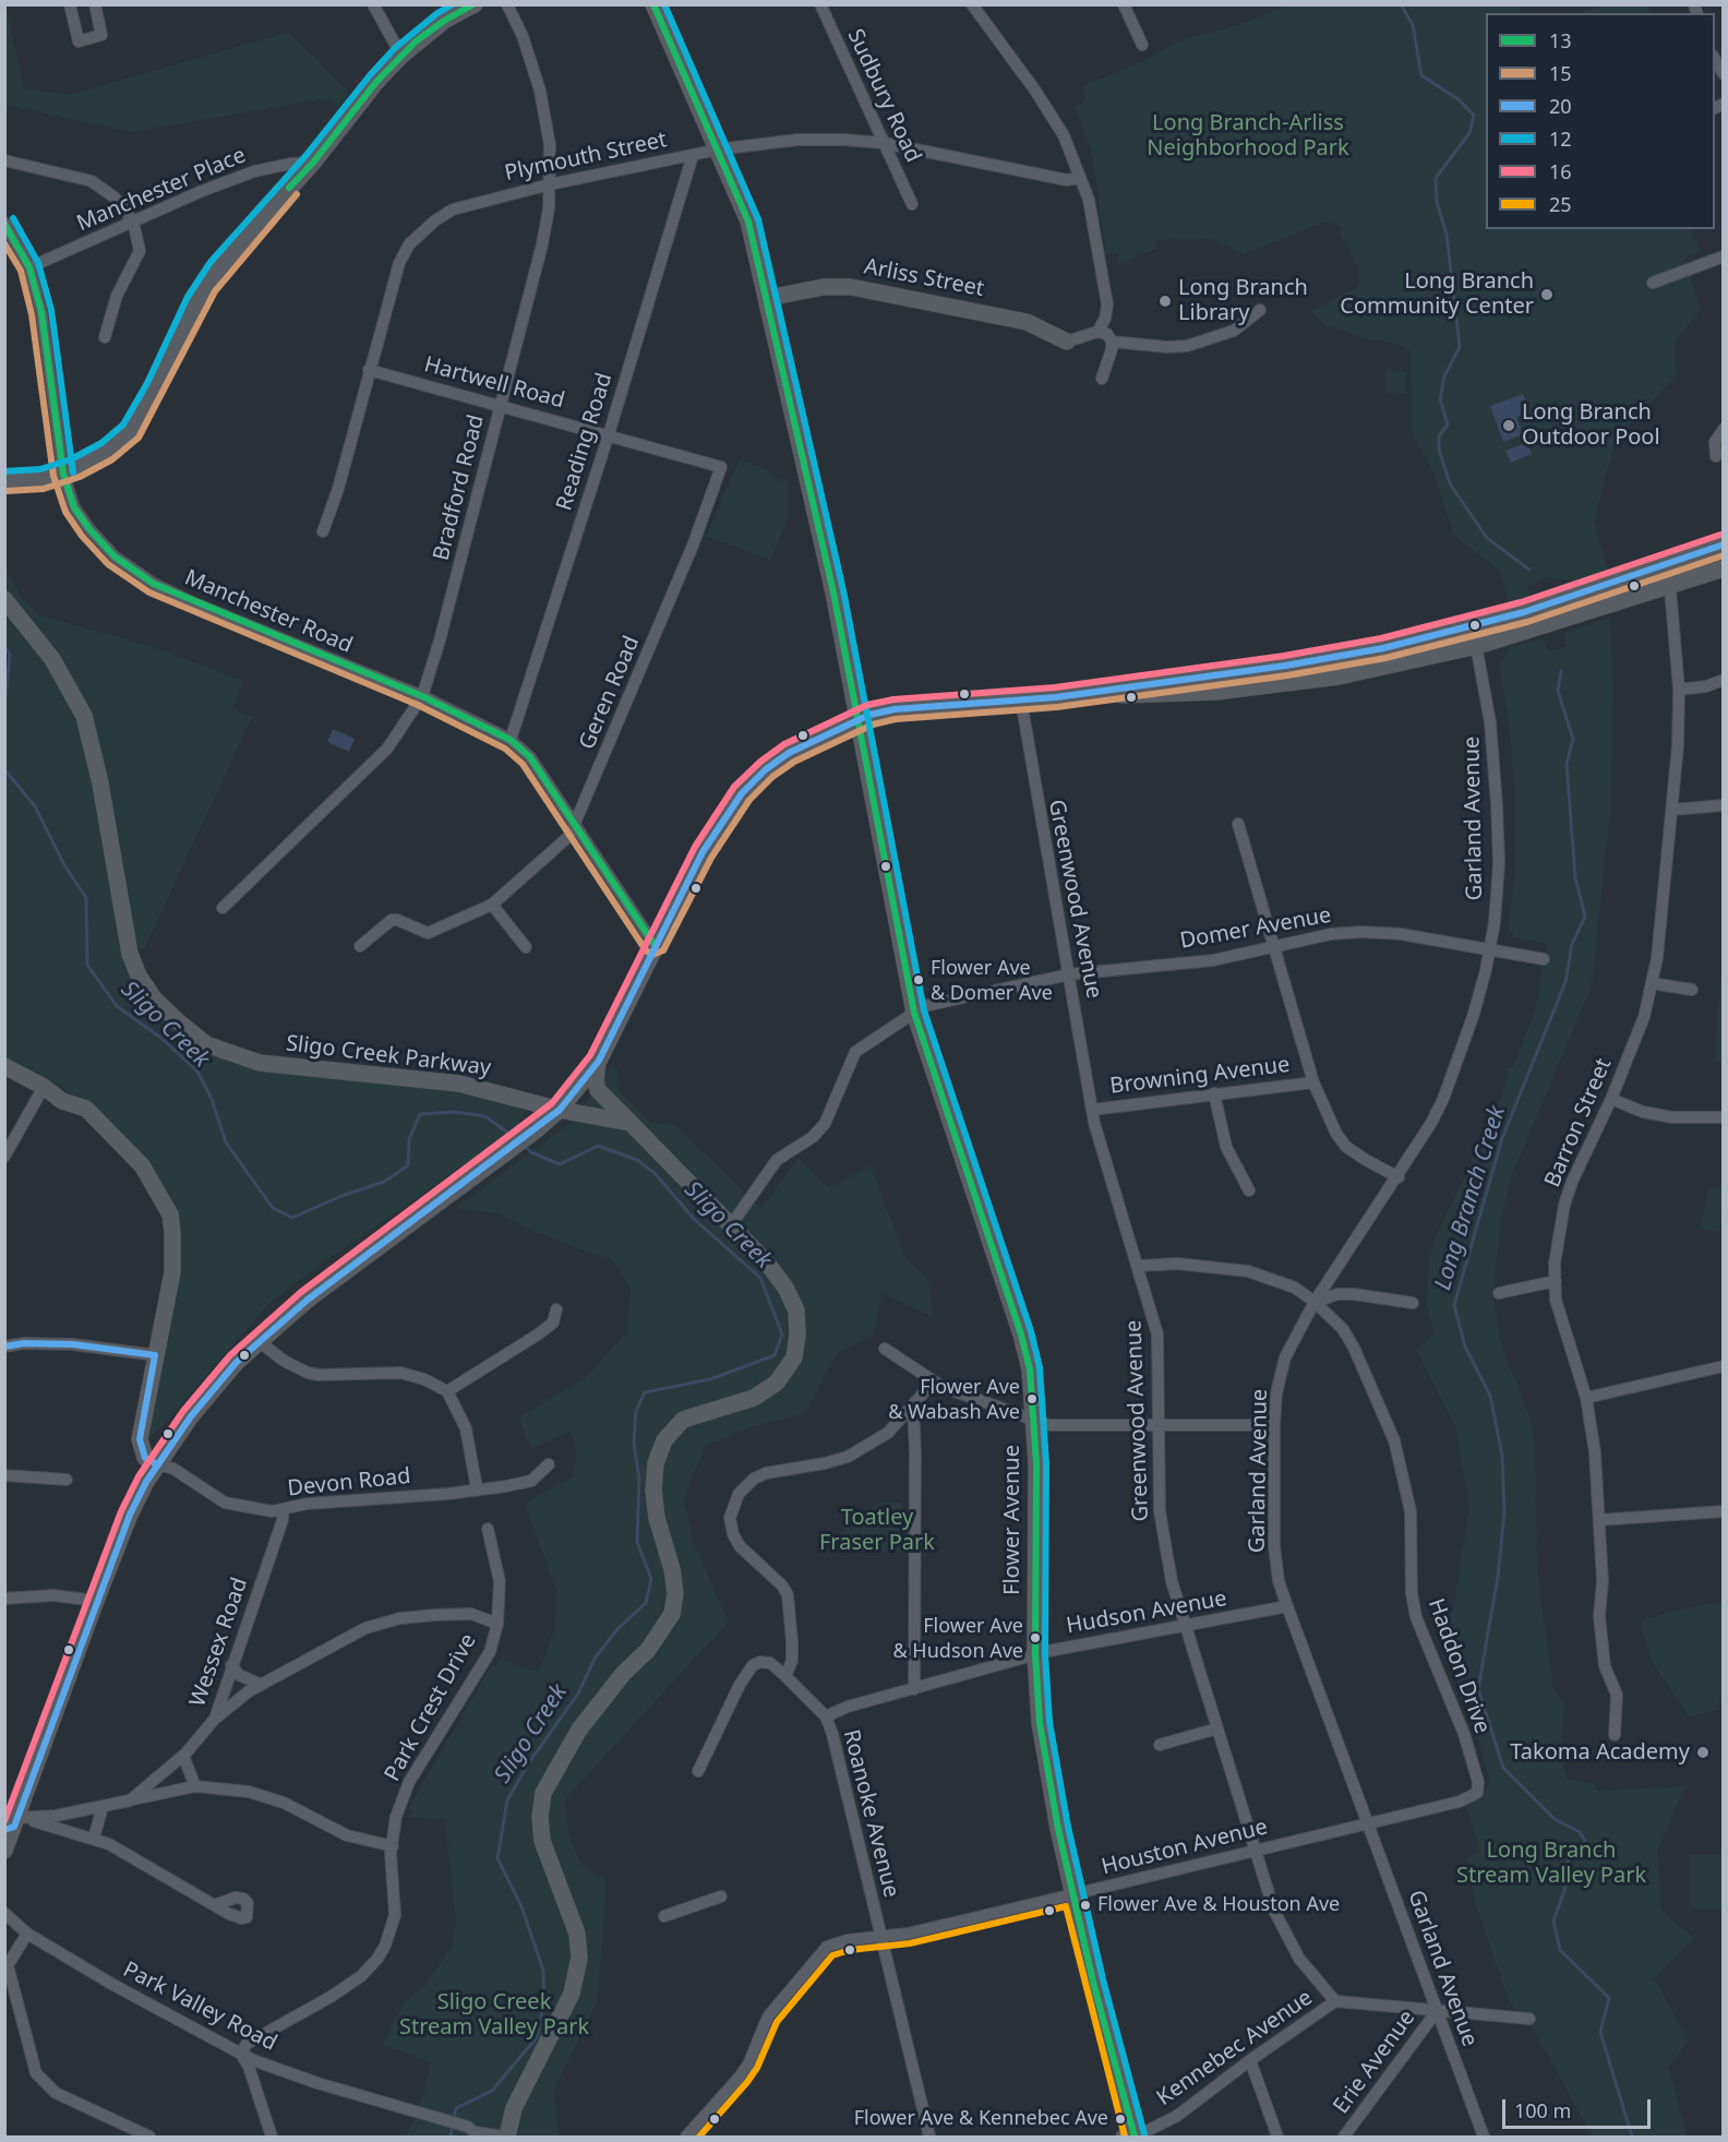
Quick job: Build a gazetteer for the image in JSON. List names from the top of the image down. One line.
{"streets":{"street":["Sudbury Road","Plymouth Street","Manchester Place","Arliss Street","Hartwell Road","Reading Road","Bradford Road","Manchester Road","Geren Road","Garland Avenue","Greenwood Avenue","Domer Avenue","Sligo Creek Parkway","Browning Avenue","Barron Street","Devon Road","Flower Avenue","Hudson Avenue","Wessex Road","Haddon Drive","Park Crest Drive","Roanoke Avenue","Houston Avenue","Park Valley Road","Kennebec Avenue","Erie Avenue"]},"crossings":[["Sudbury Road","Plymouth Street"],["Plymouth Street","Hartwell Road"],["Plymouth Street","Reading Road"],["Plymouth Street","Bradford Road"],["Plymouth Street","Flower Avenue"],["Manchester Place","Manchester Road"],["Arliss Street","Flower Avenue"],["Hartwell Road","Reading Road"],["Hartwell Road","Bradford Road"],["Hartwell Road","Geren Road"],["Reading Road","Manchester Road"],["Bradford Road","Manchester Road"],["Manchester Road","Geren Road"],["Garland Avenue","Domer Avenue"],["Garland Avenue","Hudson Avenue"],["Garland Avenue","Haddon Drive"],["Garland Avenue","Houston Avenue"],["Garland Avenue","Kennebec Avenue"],["Garland Avenue","Erie Avenue"],["Greenwood Avenue","Domer Avenue"],["Greenwood Avenue","Browning Avenue"],["Greenwood Avenue","Hudson Avenue"],["Greenwood Avenue","Haddon Drive"],["Greenwood Avenue","Houston Avenue"],["Greenwood Avenue","Kennebec Avenue"],["Domer Avenue","Flower Avenue"],["Devon Road","Wessex Road"],["Flower Avenue","Hudson Avenue"],["Flower Avenue","Houston Avenue"],["Flower Avenue","Kennebec Avenue"],["Hudson Avenue","Roanoke Avenue"],["Haddon Drive","Houston Avenue"],["Park Crest Drive","Park Valley Road"],["Roanoke Avenue","Houston Avenue"],["Kennebec Avenue","Erie Avenue"]],"water":["Sligo Creek","Long Branch Creek"],"parks":["Long Branch-Arliss Neighborhood Park","Toatley Fraser Park","Long Branch Stream Valley Park","Sligo Creek Stream Valley Park"],"places":["Long Branch Community Center","Long Branch Library","Long Branch Outdoor Pool","Flower Ave & Domer Ave","Flower Ave & Wabash Ave","Flower Ave & Hudson Ave","Takoma Academy","Flower Ave & Houston Ave","Flower Ave & Kennebec Ave"],"lines":["transit line 13","transit line 12","transit line 15","transit line 16","transit line 20","transit line 25"],"legend":["13","15","20","12","16","25"],"scale_bar":"100 m"}
